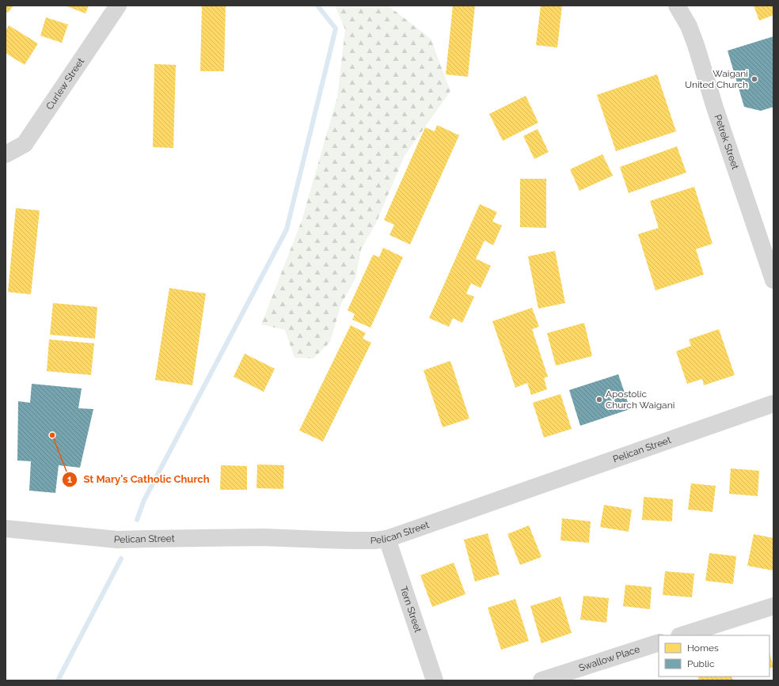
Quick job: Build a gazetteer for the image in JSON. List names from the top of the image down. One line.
{"streets":{"street":["Curlew Street","Petrek Street","Pelican Street","Tern Street","Swallow Place"]},"crossings":[["Pelican Street","Tern Street"]],"places":["Waigani United Church","Apostolic Church Waigani","St Mary's Catholic Church"],"legend":["Homes","Public"]}
